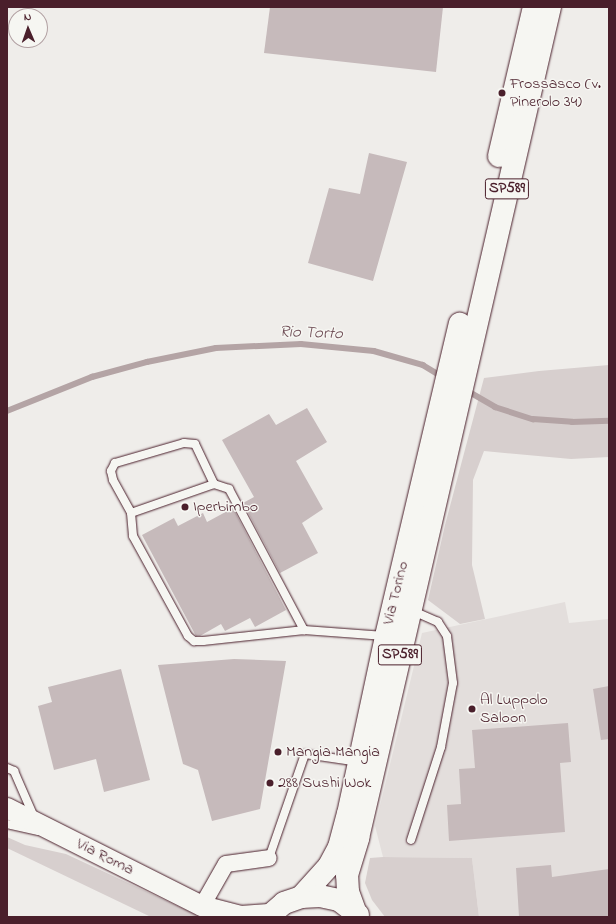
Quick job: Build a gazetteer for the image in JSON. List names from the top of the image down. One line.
{"streets":{"main road":["SP589","Via Torino"],"street":["Via Roma"]},"crossings":[["SP589","Via Torino"],["SP589","Via Roma"]],"water":["Rio Torto"],"places":["Frossasco (v. Pinerolo 34)","Iperbimbo","Al Luppolo Saloon","Mangia Mangia","288 Sushi Wok"],"north":"top"}
